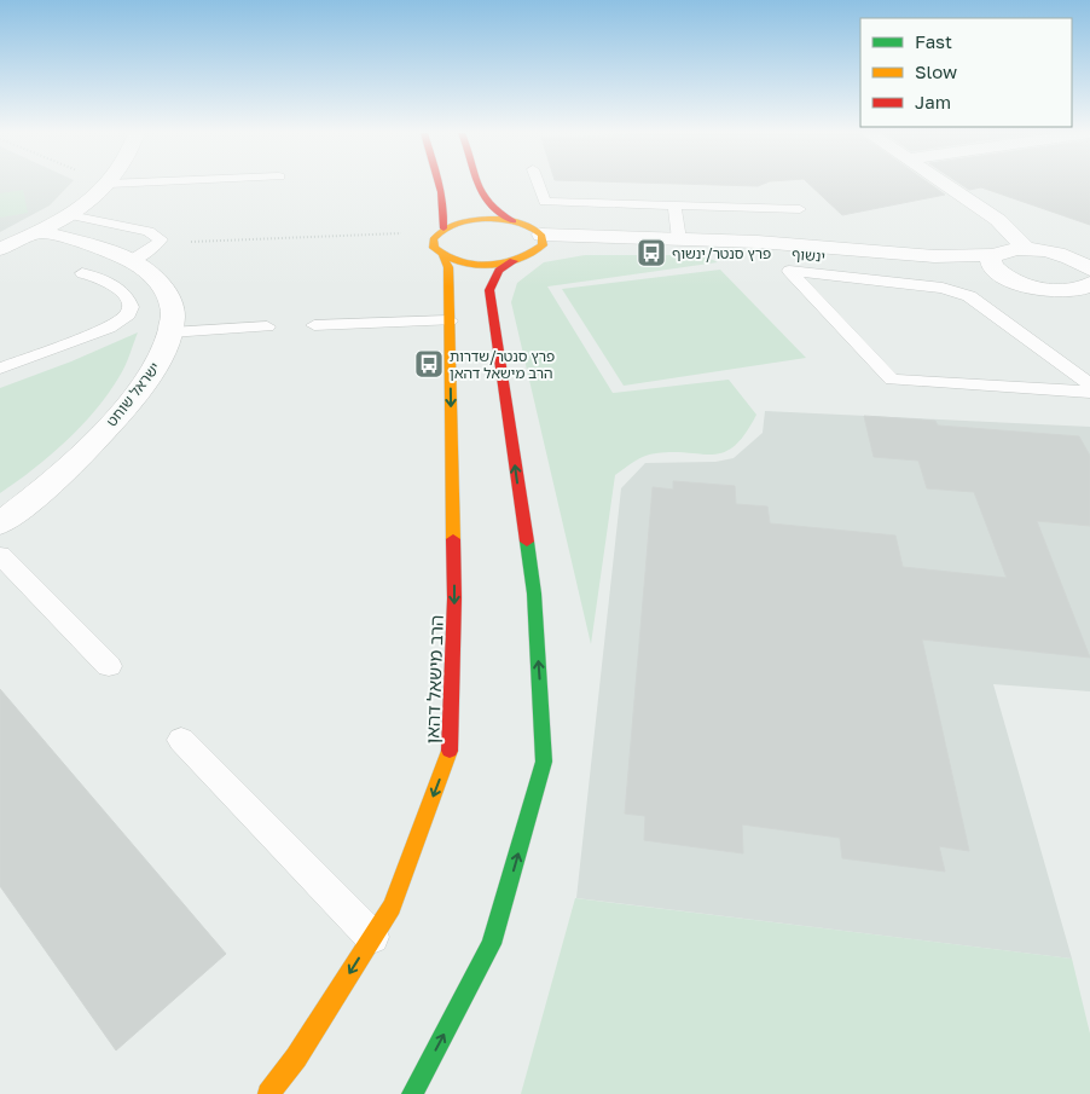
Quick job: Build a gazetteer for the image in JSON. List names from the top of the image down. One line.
{"streets":{"street":["ינשוף","ישראל שוחט","הרב מישאל דהאן"]},"places":{"bus stop":["פרץ סנטר/ינשוף","פרץ סנטר/שדרות הרב מישאל דהאן"]},"legend":["Fast","Slow","Jam"]}
